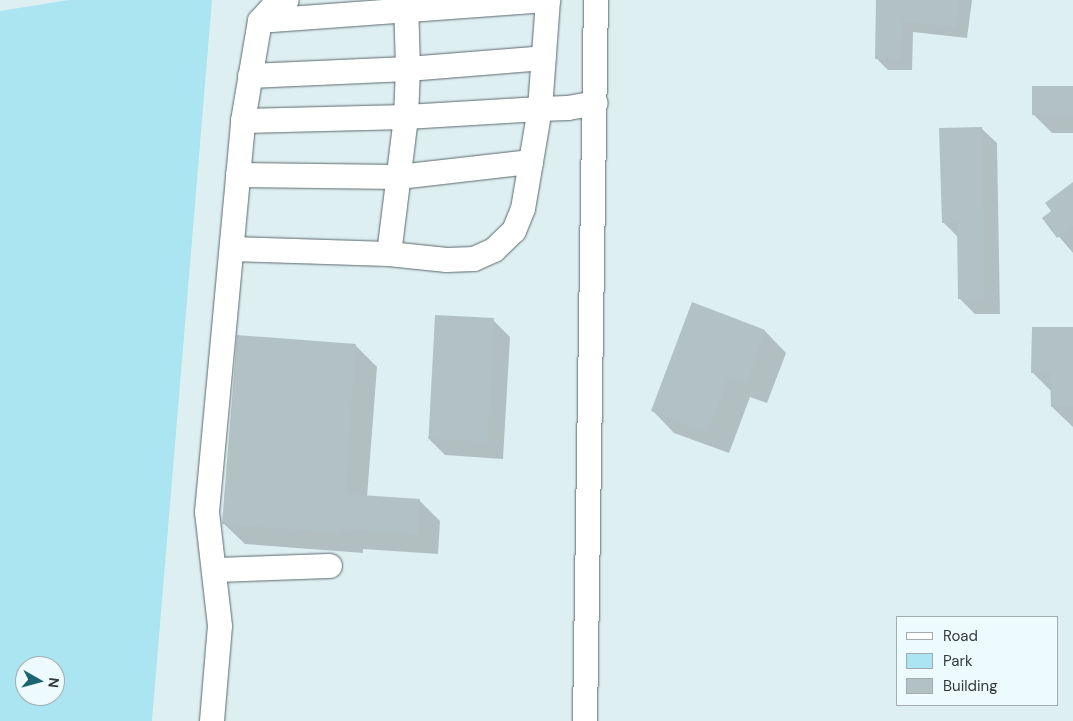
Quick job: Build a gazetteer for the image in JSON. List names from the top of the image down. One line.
{"legend":["Road","Park","Building"],"north":"right"}
